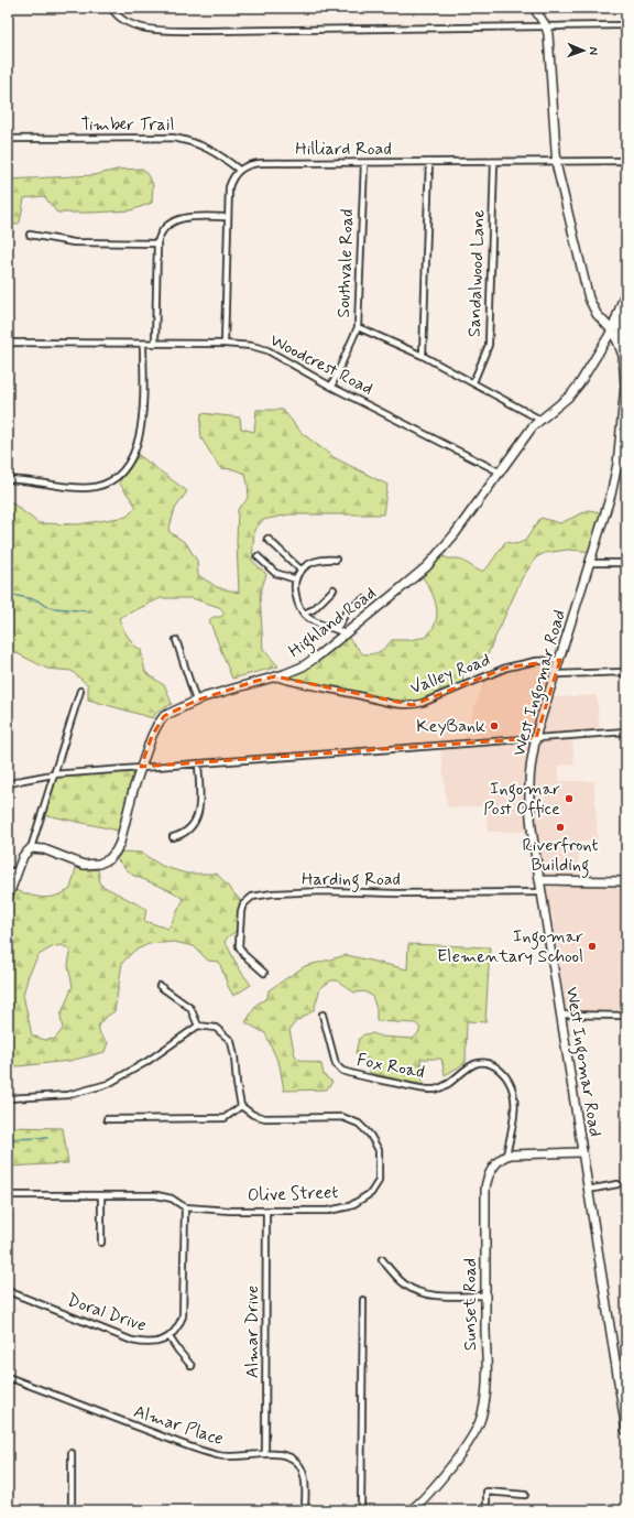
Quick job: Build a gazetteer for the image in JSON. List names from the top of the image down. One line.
{"streets":{"main road":["Highland Road","West Ingomar Road","Sunset Road"],"street":["Timber Trail","Hilliard Road","Southvale Road","Sandalwood Lane","Woodcrest Road","Valley Road","Harding Road","Fox Road","Olive Street","Doral Drive","Almar Drive","Almar Place"]},"crossings":[["Timber Trail","Hilliard Road"],["Hilliard Road","Southvale Road"],["Hilliard Road","Sandalwood Lane"],["Hilliard Road","West Ingomar Road"],["Southvale Road","Woodcrest Road"],["Woodcrest Road","Highland Road"],["Highland Road","Valley Road"],["Highland Road","West Ingomar Road"],["Valley Road","West Ingomar Road"],["West Ingomar Road","Harding Road"],["Fox Road","Sunset Road"],["Olive Street","Doral Drive"],["Olive Street","Almar Drive"],["Almar Drive","Almar Place"]],"places":["KeyBank","Ingomar Post Office","Riverfront Building","Ingomar Elementary School"],"north":"right"}
